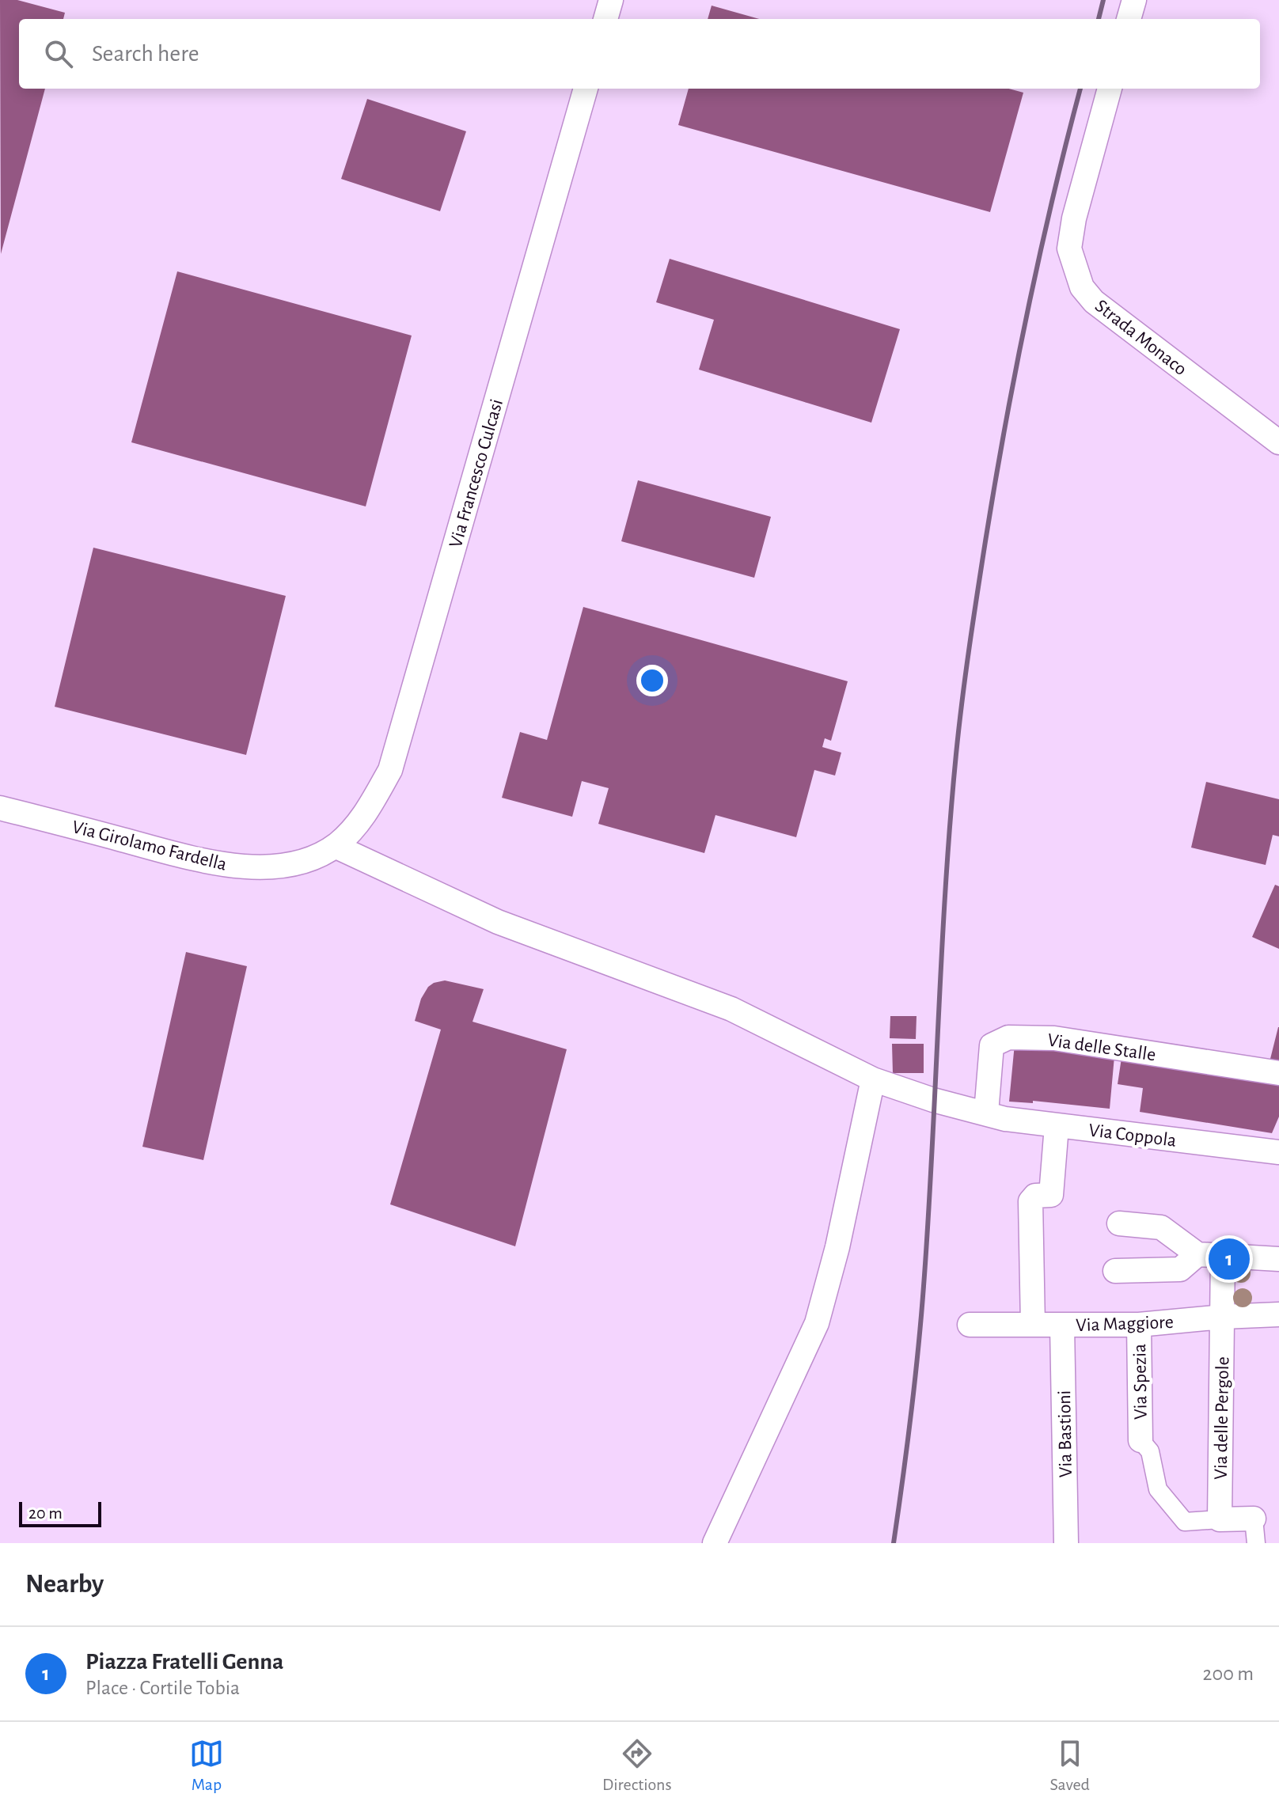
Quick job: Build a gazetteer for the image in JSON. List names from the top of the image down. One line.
{"streets":{"street":["Strada Monaco","Via Francesco Culcasi","Via Girolamo Fardella","Via delle Stalle","Via Coppola","Via Maggiore","Via Spezia","Via delle Pergole","Via Bastioni"]},"crossings":[["Via Francesco Culcasi","Via Girolamo Fardella"],["Via Francesco Culcasi","Via Coppola"],["Via Girolamo Fardella","Via Coppola"],["Via delle Stalle","Via Coppola"],["Via Maggiore","Via Spezia"],["Via Maggiore","Via delle Pergole"],["Via Maggiore","Via Bastioni"],["Via Spezia","Via delle Pergole"]],"scale_bar":"20 m","page":{"search":"Search here","pins":"1","scale":"20 m","heading":"Nearby","list":[{"mark":"1","name":"Piazza Fratelli Genna","note":"Place · Cortile Tobia","value":"200 m"}],"nav":["Map","Directions","Saved"]}}
